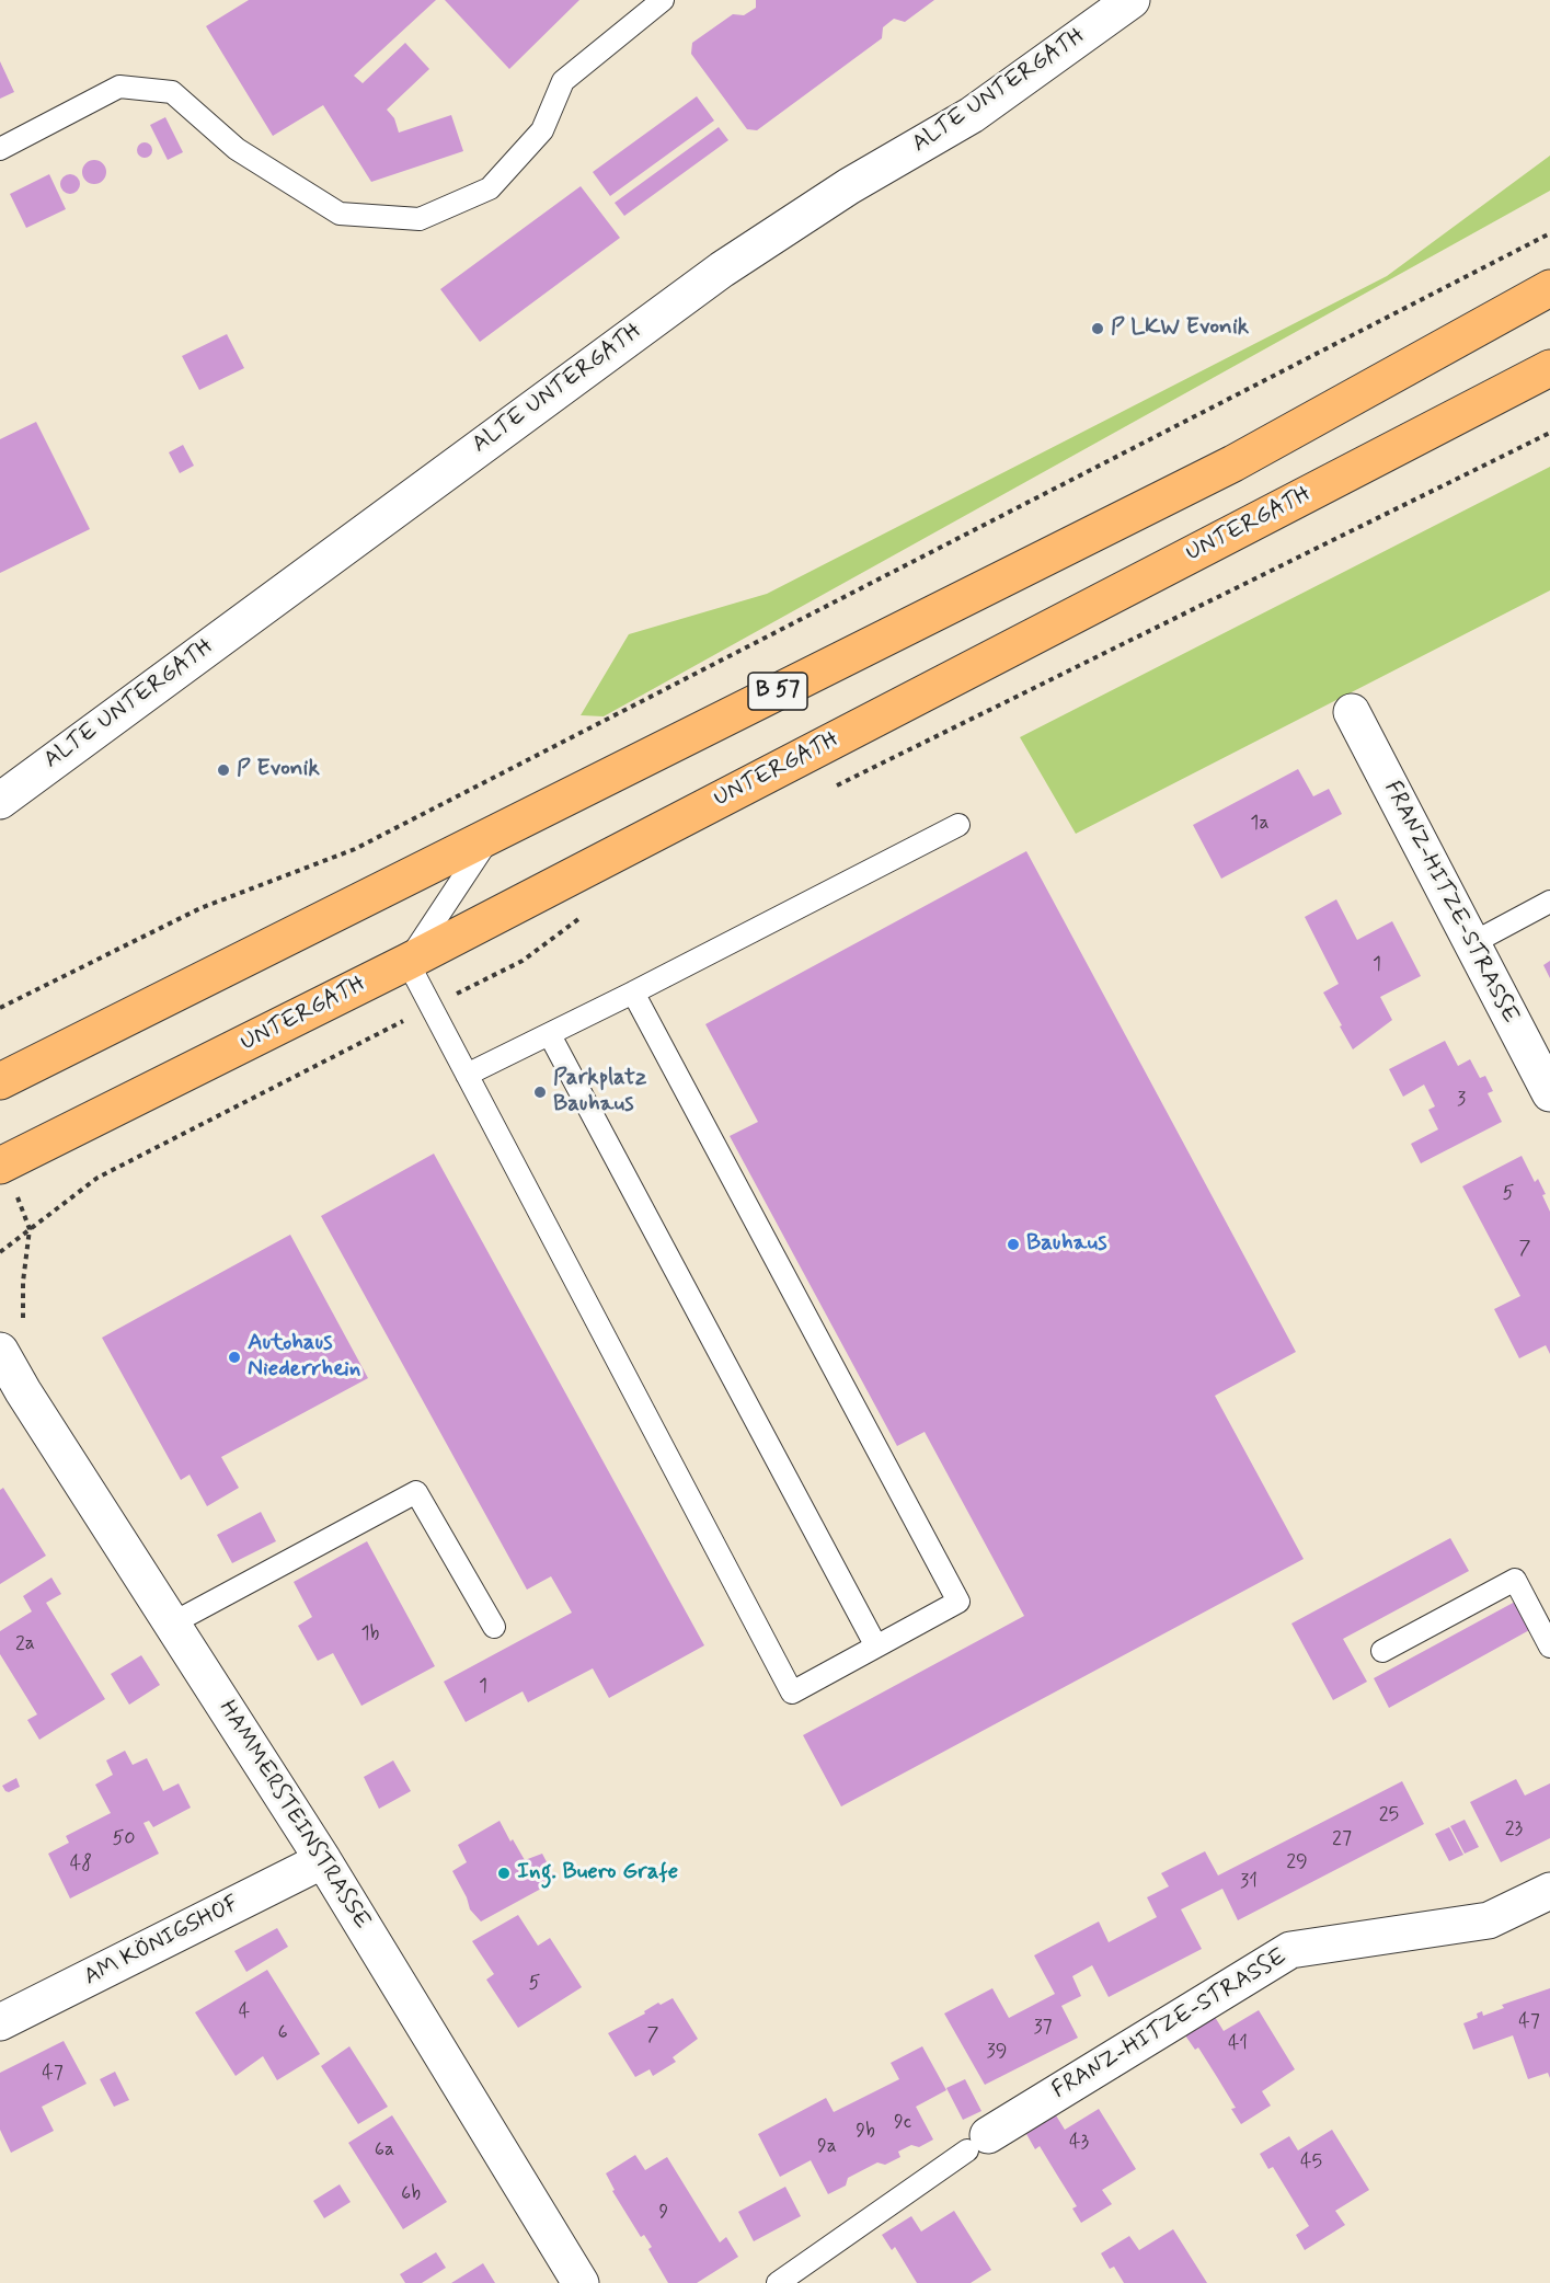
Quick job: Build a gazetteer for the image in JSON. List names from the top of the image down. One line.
{"streets":{"main road":["UNTERGATH","B 57"],"street":["ALTE UNTERGATH","FRANZ-HITZE-STRASSE","HAMMERSTEINSTRASSE","AM KÖNIGSHOF"]},"crossings":[["HAMMERSTEINSTRASSE","AM KÖNIGSHOF"]],"places":["P LKW Evonik","P Evonik","Parkplatz Bauhaus","Bauhaus","Autohaus Niederrhein","Ing. Buero Grafe"],"house_numbers":["1a","1","3","5","7","1b","2a","1","25","23","50","27","29","48","31","5","4","47","37","6","7","41","39","47","9c","9b","43","9a","6a","45","6b","9"]}
